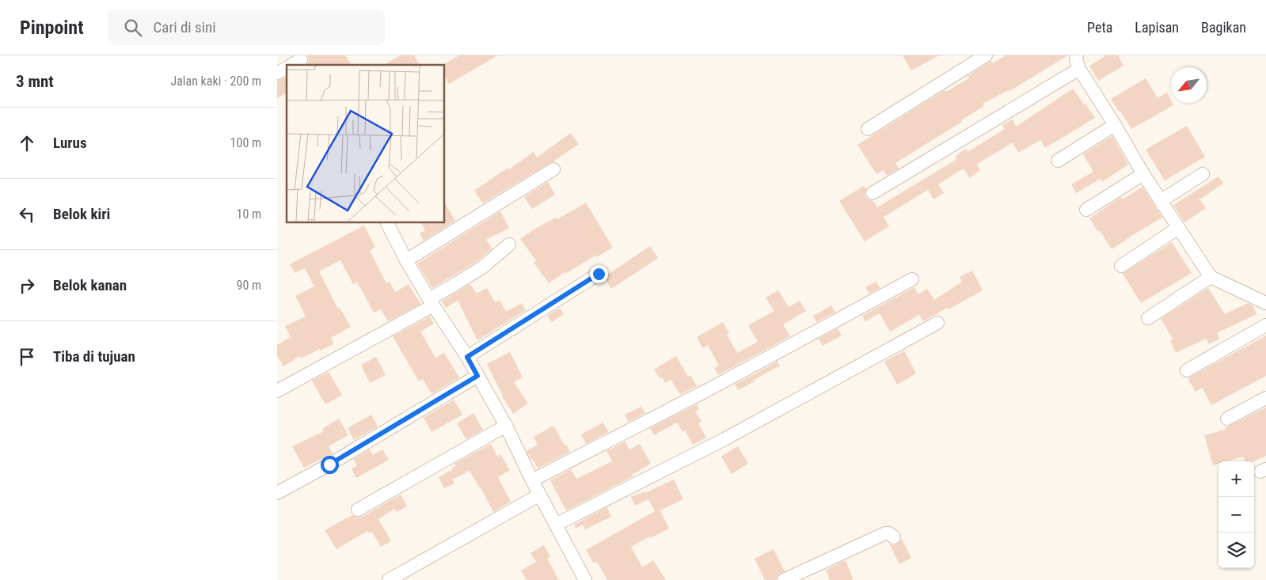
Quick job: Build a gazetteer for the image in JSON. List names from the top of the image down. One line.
{"north":"bottom left","page":{"header":"Pinpoint","search":"Cari di sini","nav":["Peta","Lapisan","Bagikan"],"heading":["3 mnt","Jalan kaki · 200 m"],"list":[["Lurus","100 m"],["Belok kiri","10 m"],["Belok kanan","90 m"],"Tiba di tujuan"],"map_buttons":["+","−"]}}
